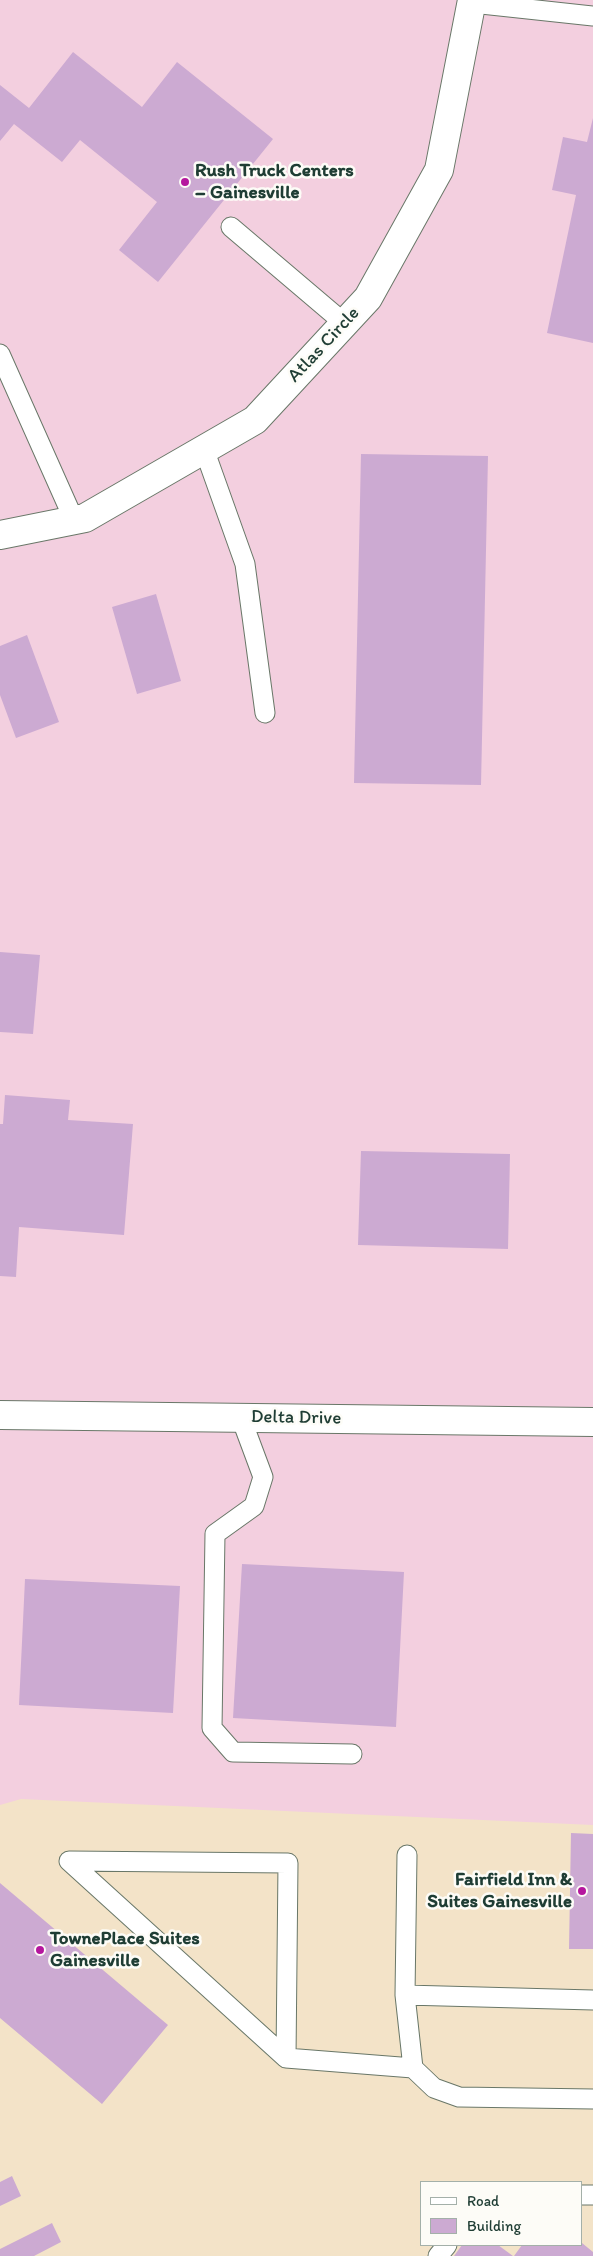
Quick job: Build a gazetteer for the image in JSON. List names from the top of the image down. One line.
{"streets":{"street":["Atlas Circle","Delta Drive"]},"places":["Rush Truck Centers – Gainesville","Fairfield Inn & Suites Gainesville","TownePlace Suites Gainesville"],"legend":["Road","Building"]}
